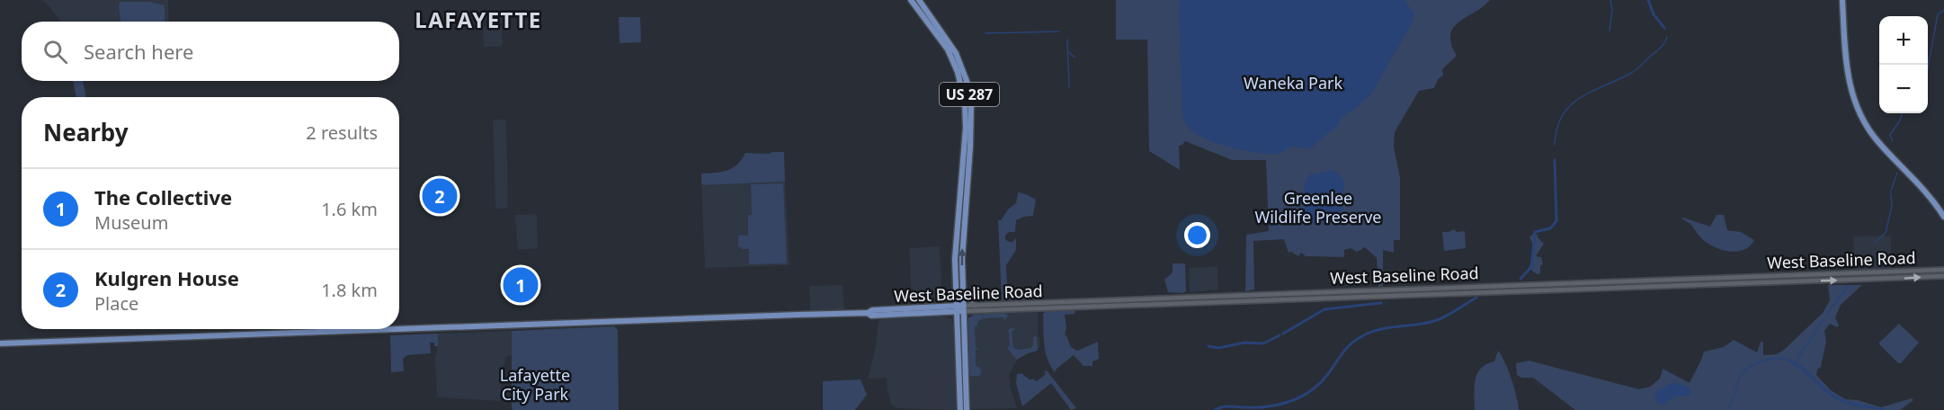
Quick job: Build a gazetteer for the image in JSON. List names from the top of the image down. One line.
{"streets":{"main road":["US 287","West Baseline Road"]},"crossings":[["US 287","West Baseline Road"]],"districts":["LAFAYETTE"],"parks":["Waneka Park","Greenlee Wildlife Preserve","Lafayette City Park"],"page":{"map_buttons":["+","−"],"search":"Search here","heading":["Nearby","2 results"],"list":[{"mark":"1","name":"The Collective","note":"Museum","value":"1.6 km"},{"mark":"2","name":"Kulgren House","note":"Place","value":"1.8 km"}],"pins":["2","1"]}}
